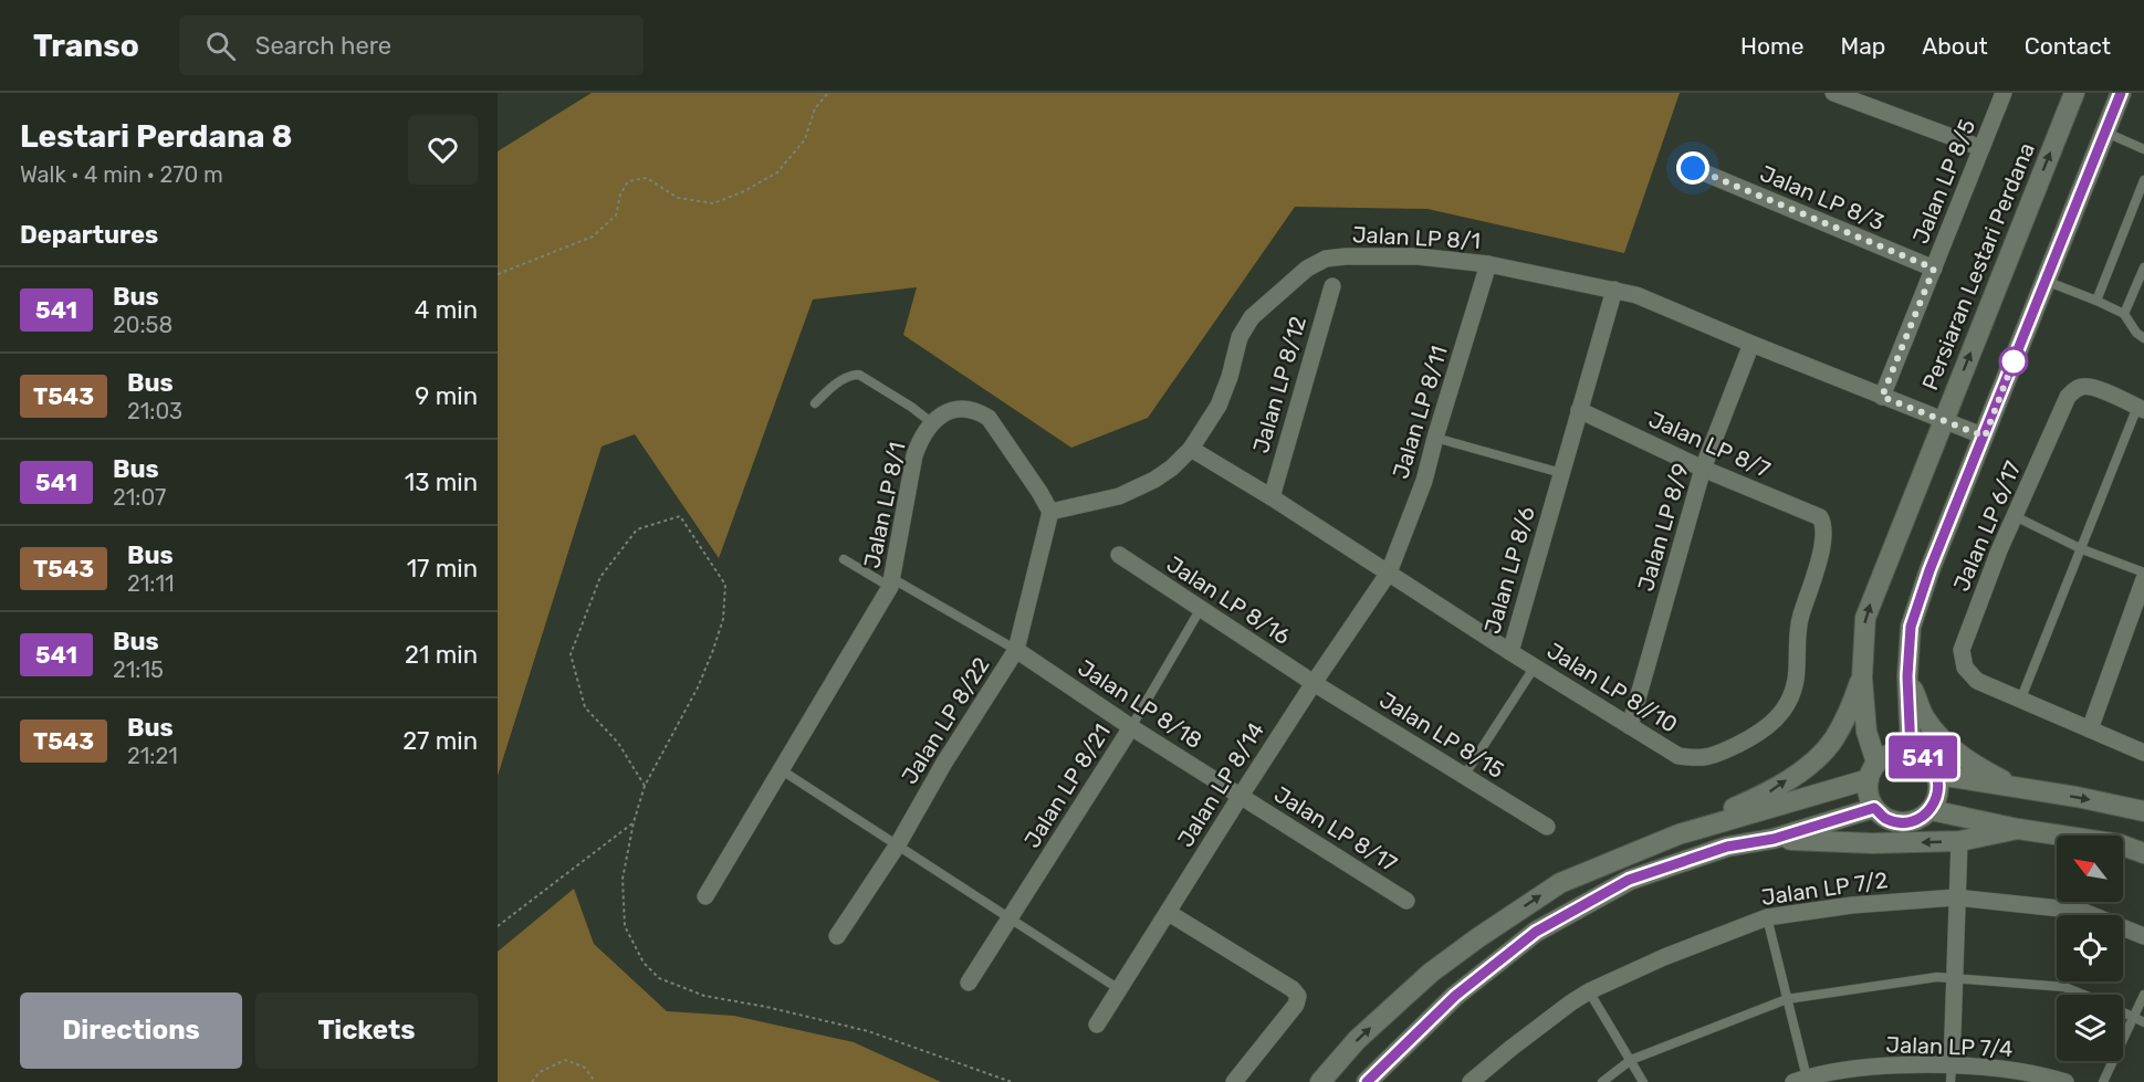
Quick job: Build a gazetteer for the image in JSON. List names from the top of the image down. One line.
{"streets":{"main road":["Persiaran Lestari Perdana"],"street":["Jalan LP 8/5","Jalan LP 8/3","Jalan LP 8/1","Jalan LP 8/12","Jalan LP 8/11","Jalan LP 8/7","Jalan LP 6/17","Jalan LP 8/9","Jalan LP 8/6","Jalan LP 8/16","Jalan LP 8//10","Jalan LP 8/18","Jalan LP 8/22","Jalan LP 8/15","Jalan LP 8/14","Jalan LP 8/21","Jalan LP 8/17","Jalan LP 7/2","Jalan LP 7/4"]},"crossings":[["Jalan LP 8/5","Jalan LP 8/3"],["Jalan LP 8/5","Jalan LP 8/1"],["Jalan LP 8/1","Persiaran Lestari Perdana"],["Jalan LP 8/1","Jalan LP 8/11"],["Jalan LP 8/1","Jalan LP 8/9"],["Jalan LP 8/1","Jalan LP 8/6"],["Jalan LP 8/1","Jalan LP 8/22"],["Jalan LP 8/12","Jalan LP 8/6"],["Jalan LP 8/11","Jalan LP 8/6"],["Jalan LP 8/11","Jalan LP 8/14"],["Jalan LP 8/7","Jalan LP 8/9"],["Jalan LP 8/7","Jalan LP 8/6"],["Jalan LP 8/7","Jalan LP 8//10"],["Jalan LP 8/9","Jalan LP 8//10"],["Jalan LP 8/6","Jalan LP 8//10"],["Jalan LP 8/6","Jalan LP 8/14"],["Jalan LP 8/16","Jalan LP 8/15"],["Jalan LP 8/16","Jalan LP 8/14"],["Jalan LP 8/16","Jalan LP 8/21"],["Jalan LP 8/18","Jalan LP 8/22"],["Jalan LP 8/18","Jalan LP 8/14"],["Jalan LP 8/18","Jalan LP 8/21"],["Jalan LP 8/18","Jalan LP 8/17"],["Jalan LP 8/15","Jalan LP 8/14"],["Jalan LP 8/14","Jalan LP 8/17"]],"lines":["bus line 541"],"north":"top left","page":{"header":"Transo","search":"Search here","nav":["Home","Map","About","Contact"],"heading":[["Lestari Perdana 8","Walk · 4 min · 270 m"],"Departures"],"on_map":"541","list":[{"mark":"541","name":"Bus","note":"20:58","value":"4 min"},{"mark":"T543","name":"Bus","note":"21:03","value":"9 min"},{"mark":"541","name":"Bus","note":"21:07","value":"13 min"},{"mark":"T543","name":"Bus","note":"21:11","value":"17 min"},{"mark":"541","name":"Bus","note":"21:15","value":"21 min"},{"mark":"T543","name":"Bus","note":"21:21","value":"27 min"}],"buttons":["Directions","Tickets"]}}
